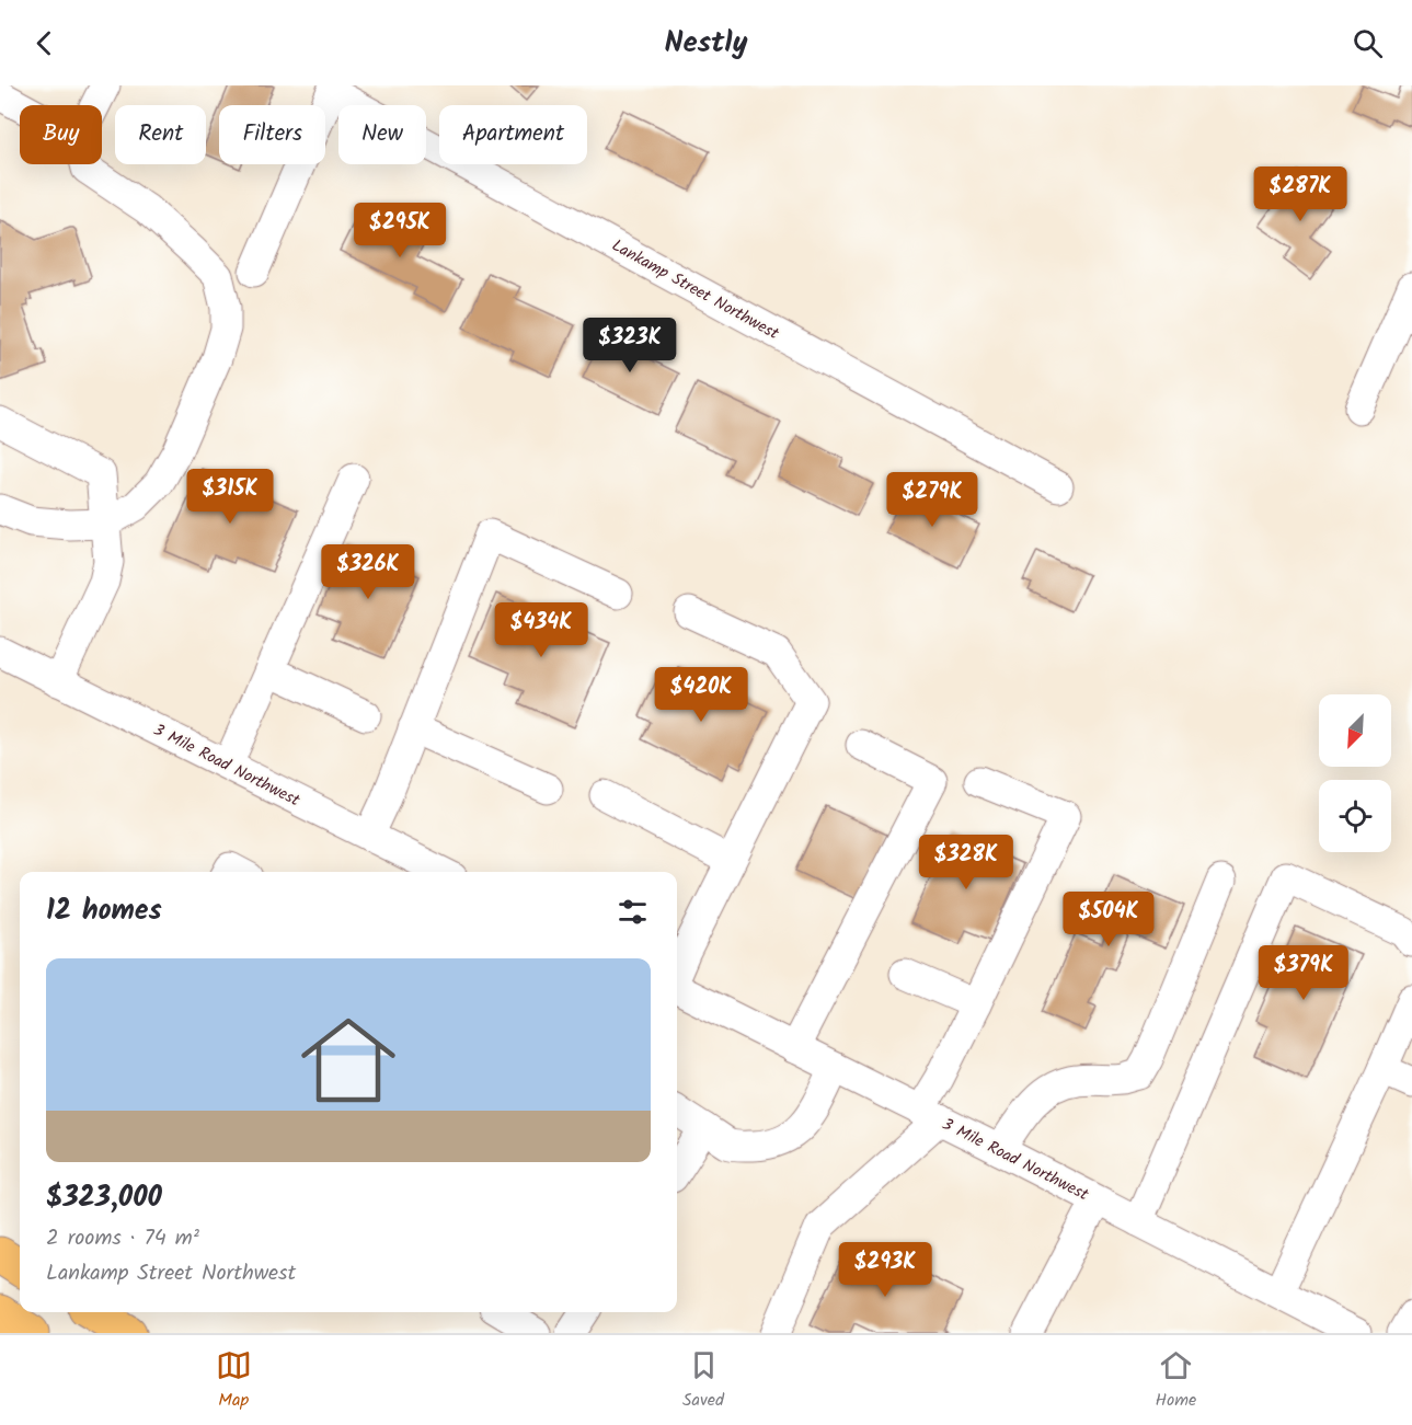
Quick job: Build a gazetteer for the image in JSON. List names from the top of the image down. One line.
{"streets":{"street":["Lankamp Street Northwest","3 Mile Road Northwest"]},"north":"bottom left","page":{"header":"Nestly","chip":["Buy","Rent","Filters","New","Apartment"],"price":["$287K","$295K","$323K","$315K","$279K","$326K","$434K","$420K","$328K","$504K","$379K","$293K"],"heading":"12 homes","list":[{"name":"$323,000","note":"2 rooms · 74 m² · Lankamp Street Northwest"}],"tabs":["Map","Saved","Home"]}}
